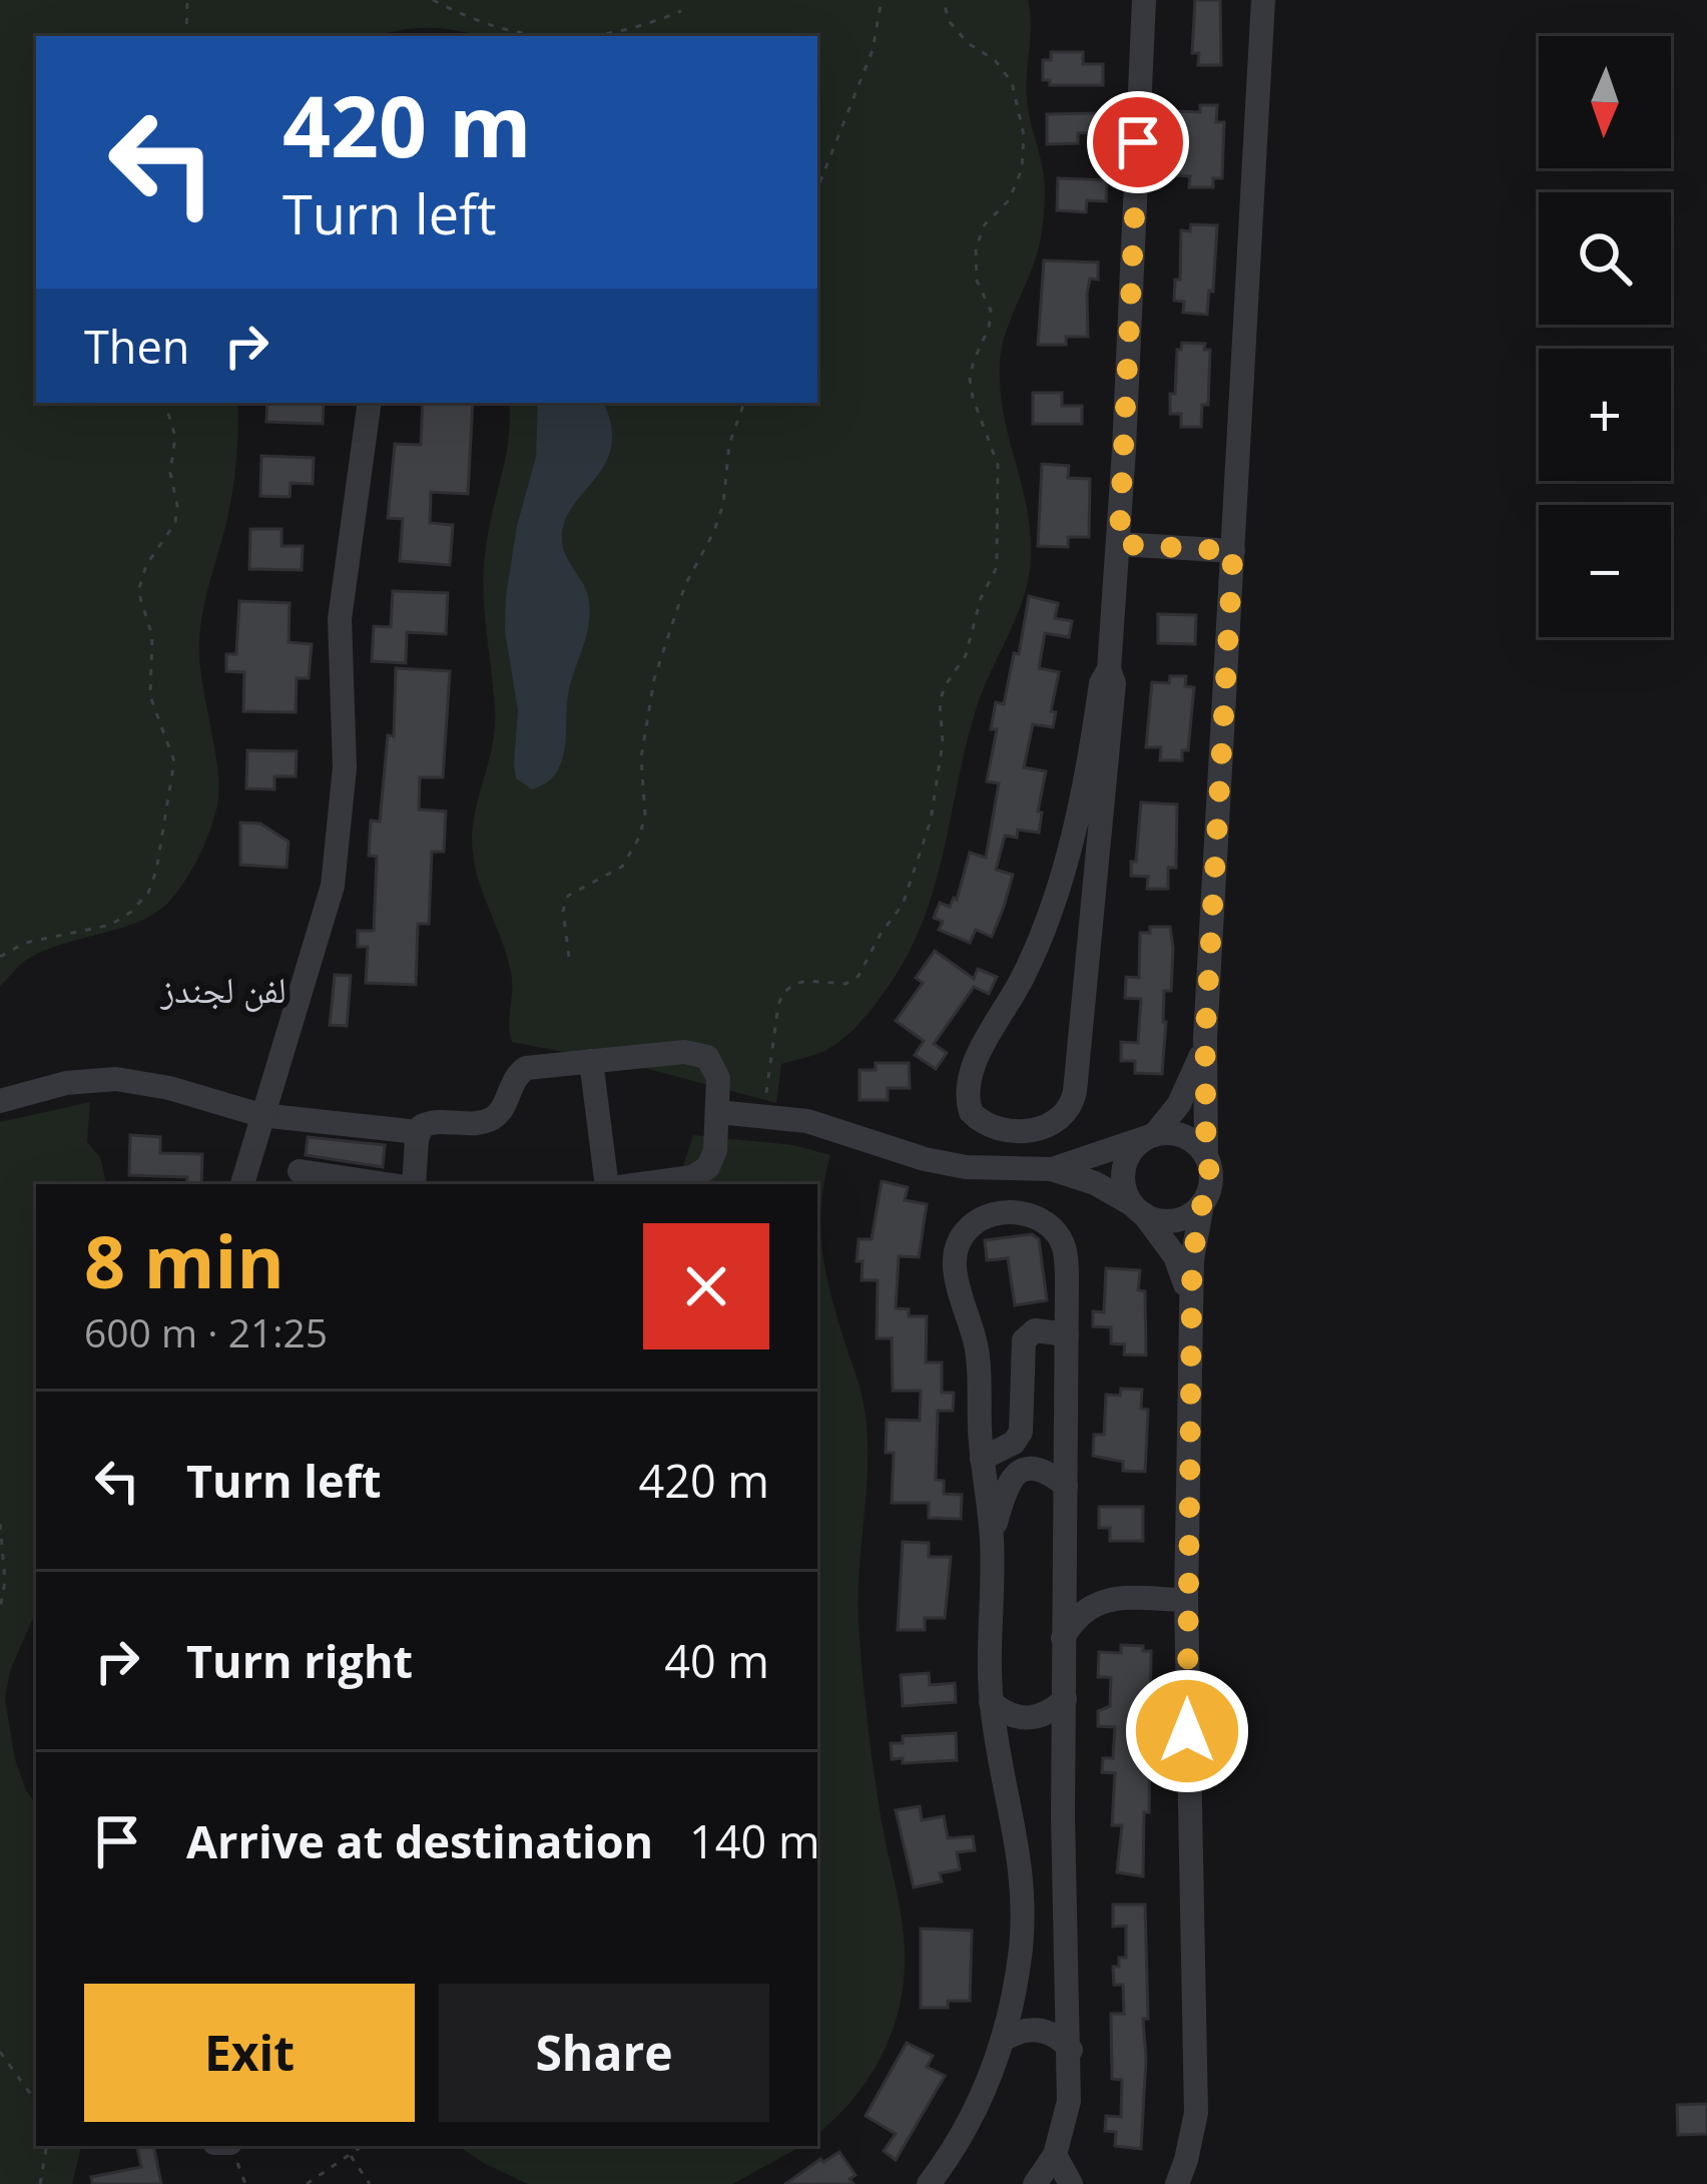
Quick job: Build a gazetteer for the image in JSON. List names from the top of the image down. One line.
{"districts":["لفن لجندز"],"north":"bottom","page":{"map_buttons":["+","−"],"turn":["420 m","Turn left"],"then":"Then","heading":["8 min","600 m · 21:25"],"list":[{"name":"Turn left","value":"420 m"},{"name":"Turn right","value":"40 m"},{"name":"Arrive at destination","value":"140 m"}],"buttons":["Exit","Share"]}}
